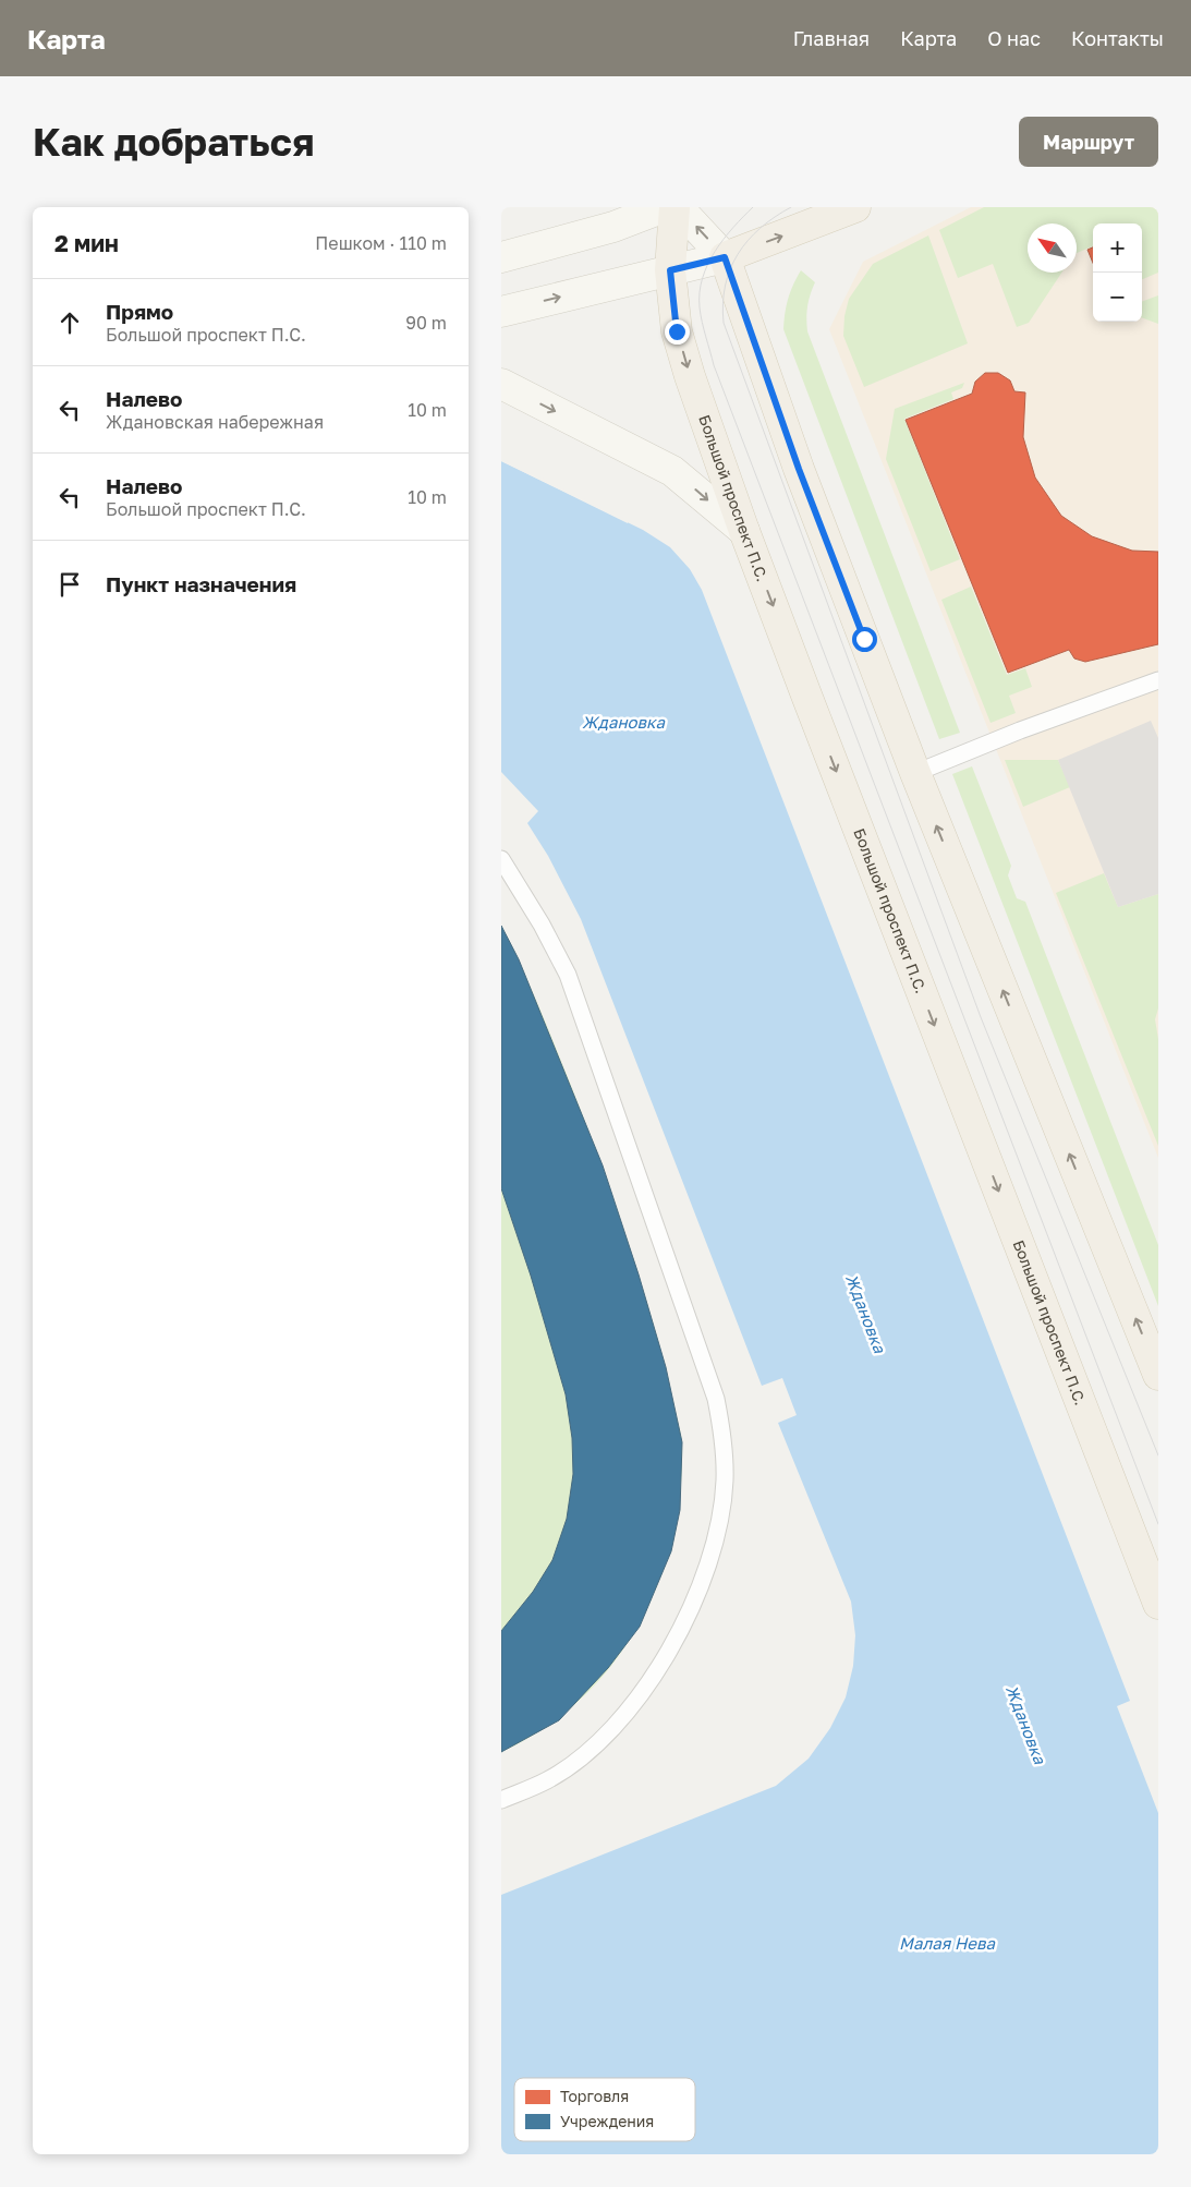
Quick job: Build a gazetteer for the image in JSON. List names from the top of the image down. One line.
{"streets":{"main road":["Большой проспект П.С."]},"water":["Ждановка","Малая Нева"],"legend":["Торговля","Учреждения"],"north":"top left","page":{"header":"Карта","nav":["Главная","Карта","О нас","Контакты"],"buttons":"Маршрут","title":"Как добраться","heading":["2 мин","Пешком · 110 m"],"map_buttons":["+","−"],"list":[["Прямо","Большой проспект П.С.","90 m"],["Налево","Ждановская набережная","10 m"],["Налево","Большой проспект П.С.","10 m"],"Пункт назначения"]}}
